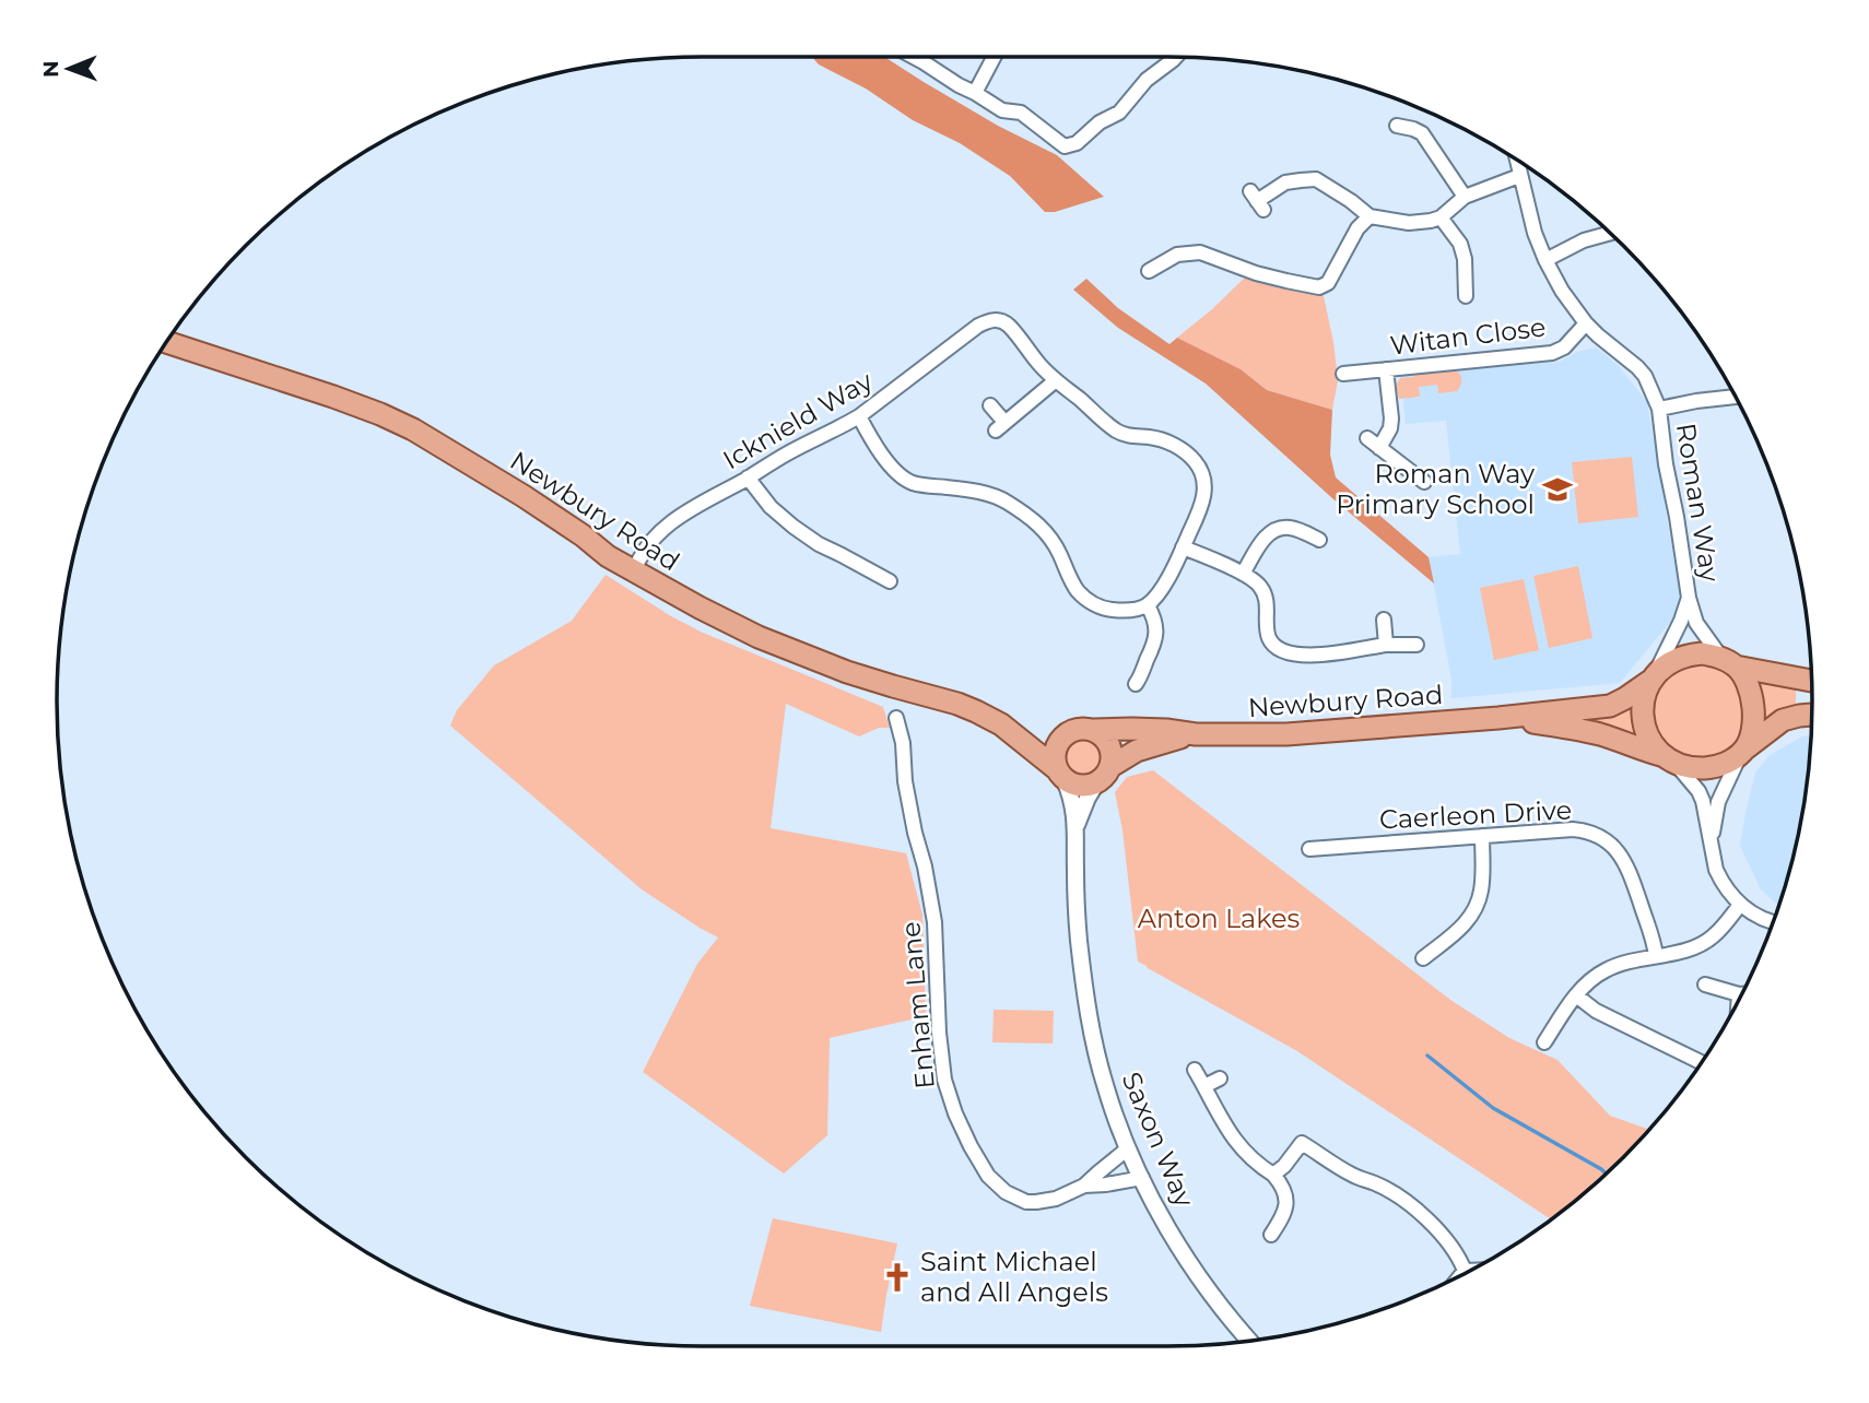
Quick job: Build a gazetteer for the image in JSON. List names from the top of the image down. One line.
{"streets":{"main road":["Newbury Road"],"street":["Witan Close","Icknield Way","Roman Way","Caerleon Drive","Enham Lane","Saxon Way"]},"crossings":[["Icknield Way","Newbury Road"],["Newbury Road","Saxon Way"],["Enham Lane","Saxon Way"]],"parks":["Anton Lakes"],"places":{"school or university":["Roman Way Primary School"],"church":["Saint Michael and All Angels"]},"north":"left"}
